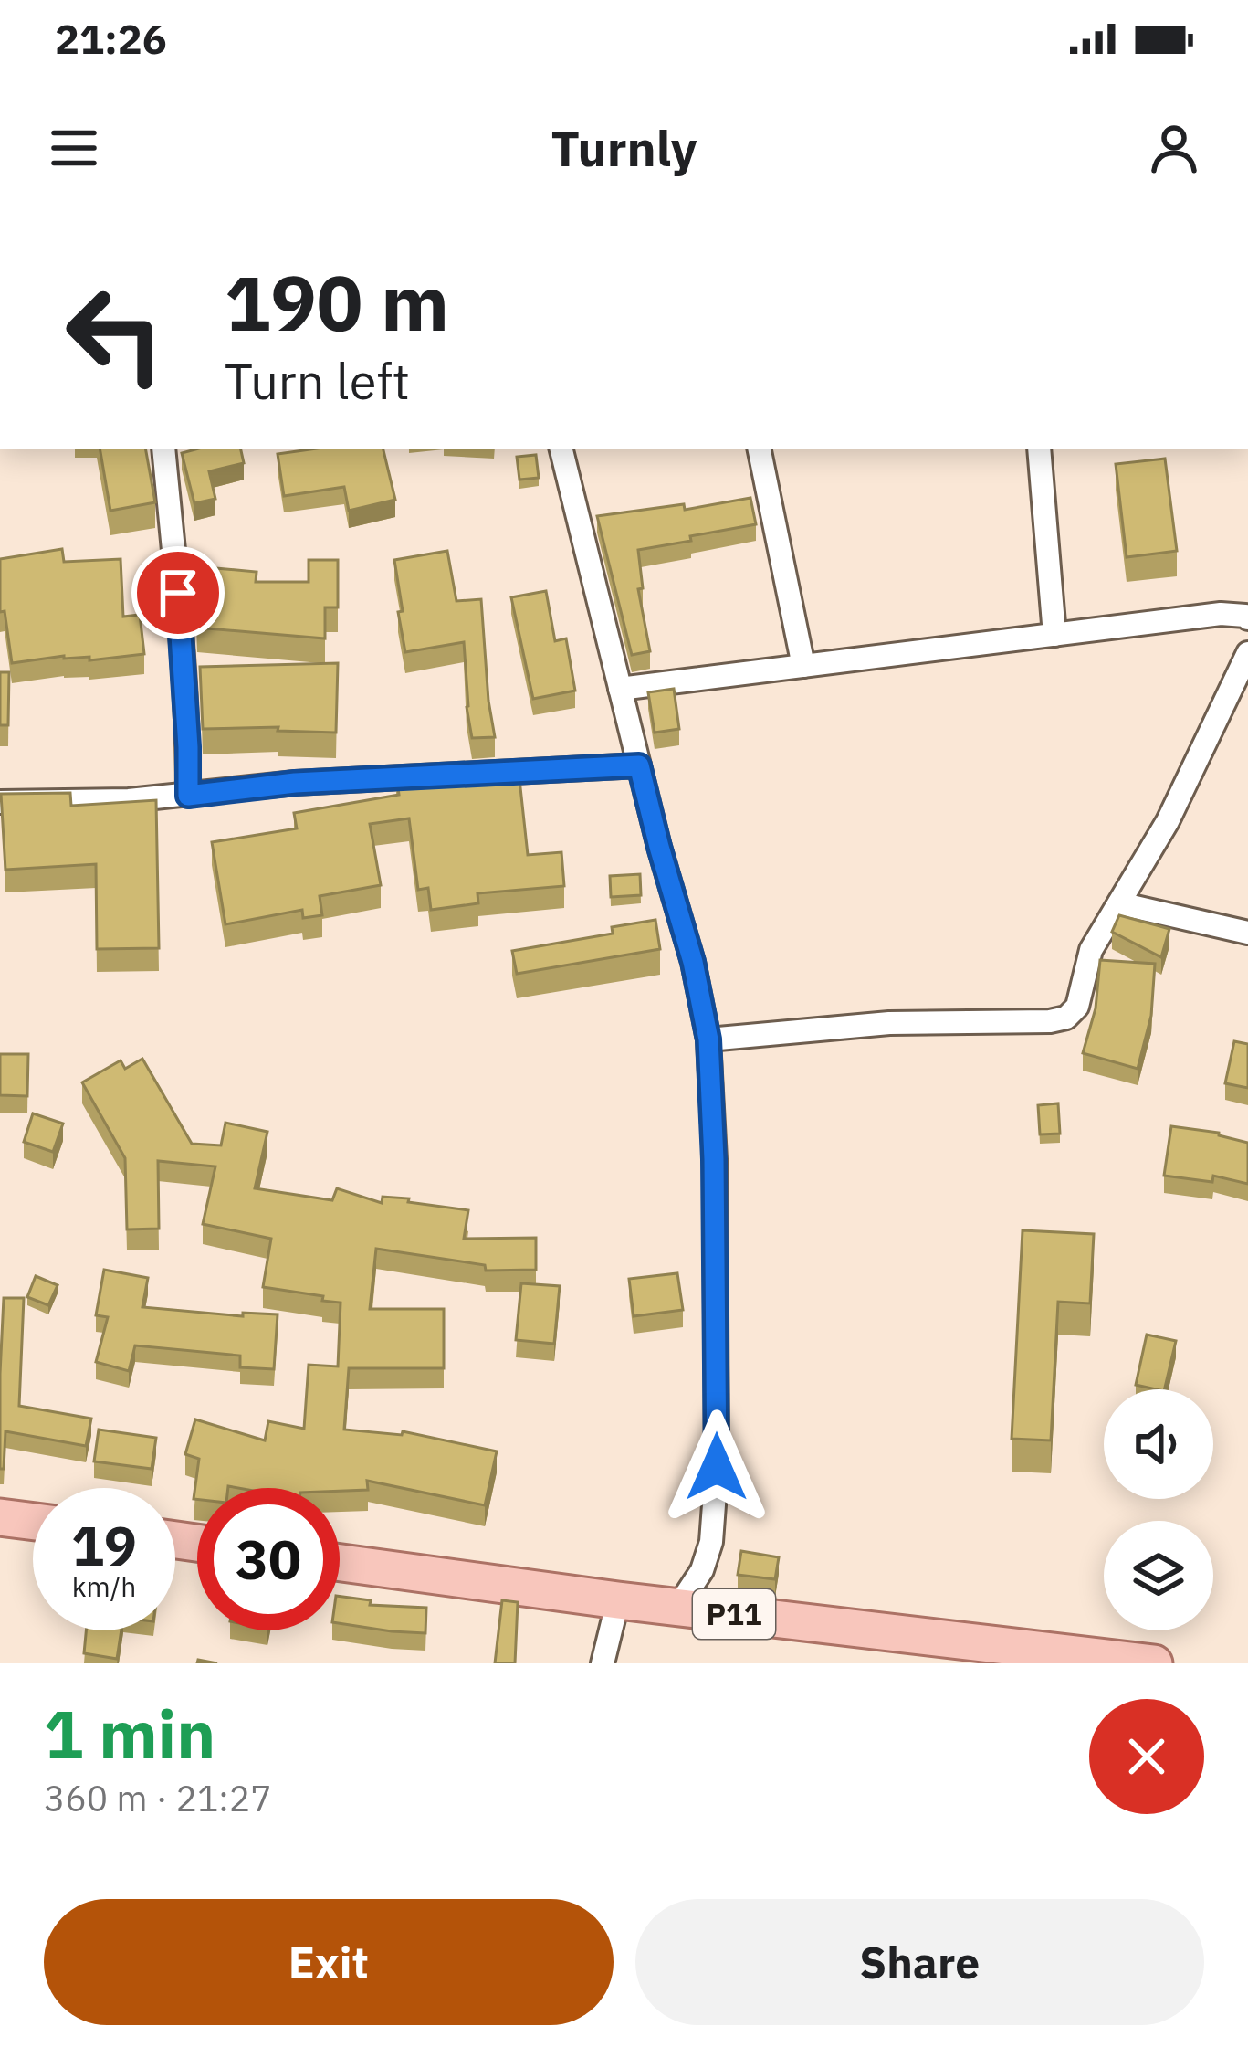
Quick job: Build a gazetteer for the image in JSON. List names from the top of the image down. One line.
{"streets":{"main road":["P11"]},"page":{"status":"21:26","header":"Turnly","turn":["190 m","Turn left"],"speed":"19 km/h","limit":"30","heading":["1 min","360 m · 21:27"],"buttons":["Exit","Share"]}}
